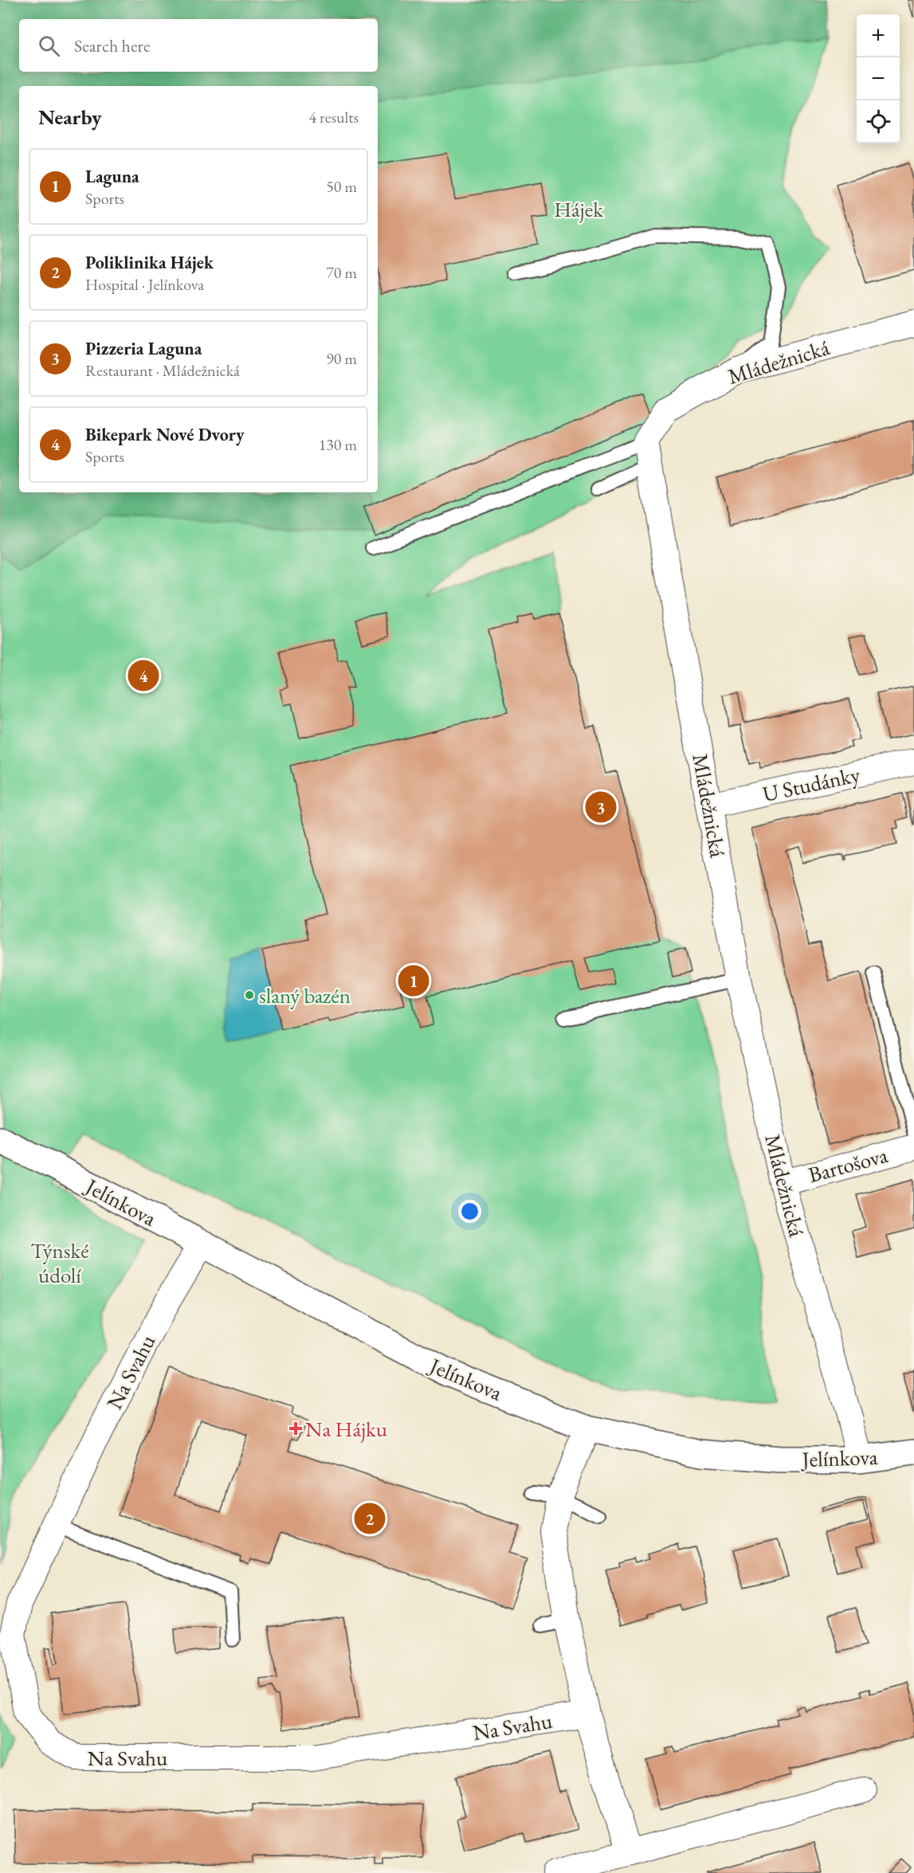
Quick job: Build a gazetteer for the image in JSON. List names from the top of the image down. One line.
{"streets":{"street":["Mládežnická","U Studánky","Bartošova","Jelínkova","Na Svahu"]},"crossings":[["Mládežnická","U Studánky"],["Mládežnická","Bartošova"],["Mládežnická","Jelínkova"],["Jelínkova","Na Svahu"]],"parks":["Hájek","Týnské údolí"],"places":{"other":["slaný bazén"],"health":["Na Hájku"]},"page":{"map_buttons":["+","−"],"search":"Search here","heading":["Nearby","4 results"],"list":[{"mark":"1","name":"Laguna","note":"Sports","value":"50 m"},{"mark":"2","name":"Poliklinika Hájek","note":"Hospital · Jelínkova","value":"70 m"},{"mark":"3","name":"Pizzeria Laguna","note":"Restaurant · Mládežnická","value":"90 m"},{"mark":"4","name":"Bikepark Nové Dvory","note":"Sports","value":"130 m"}],"pins":["4","3","1","2"]}}
